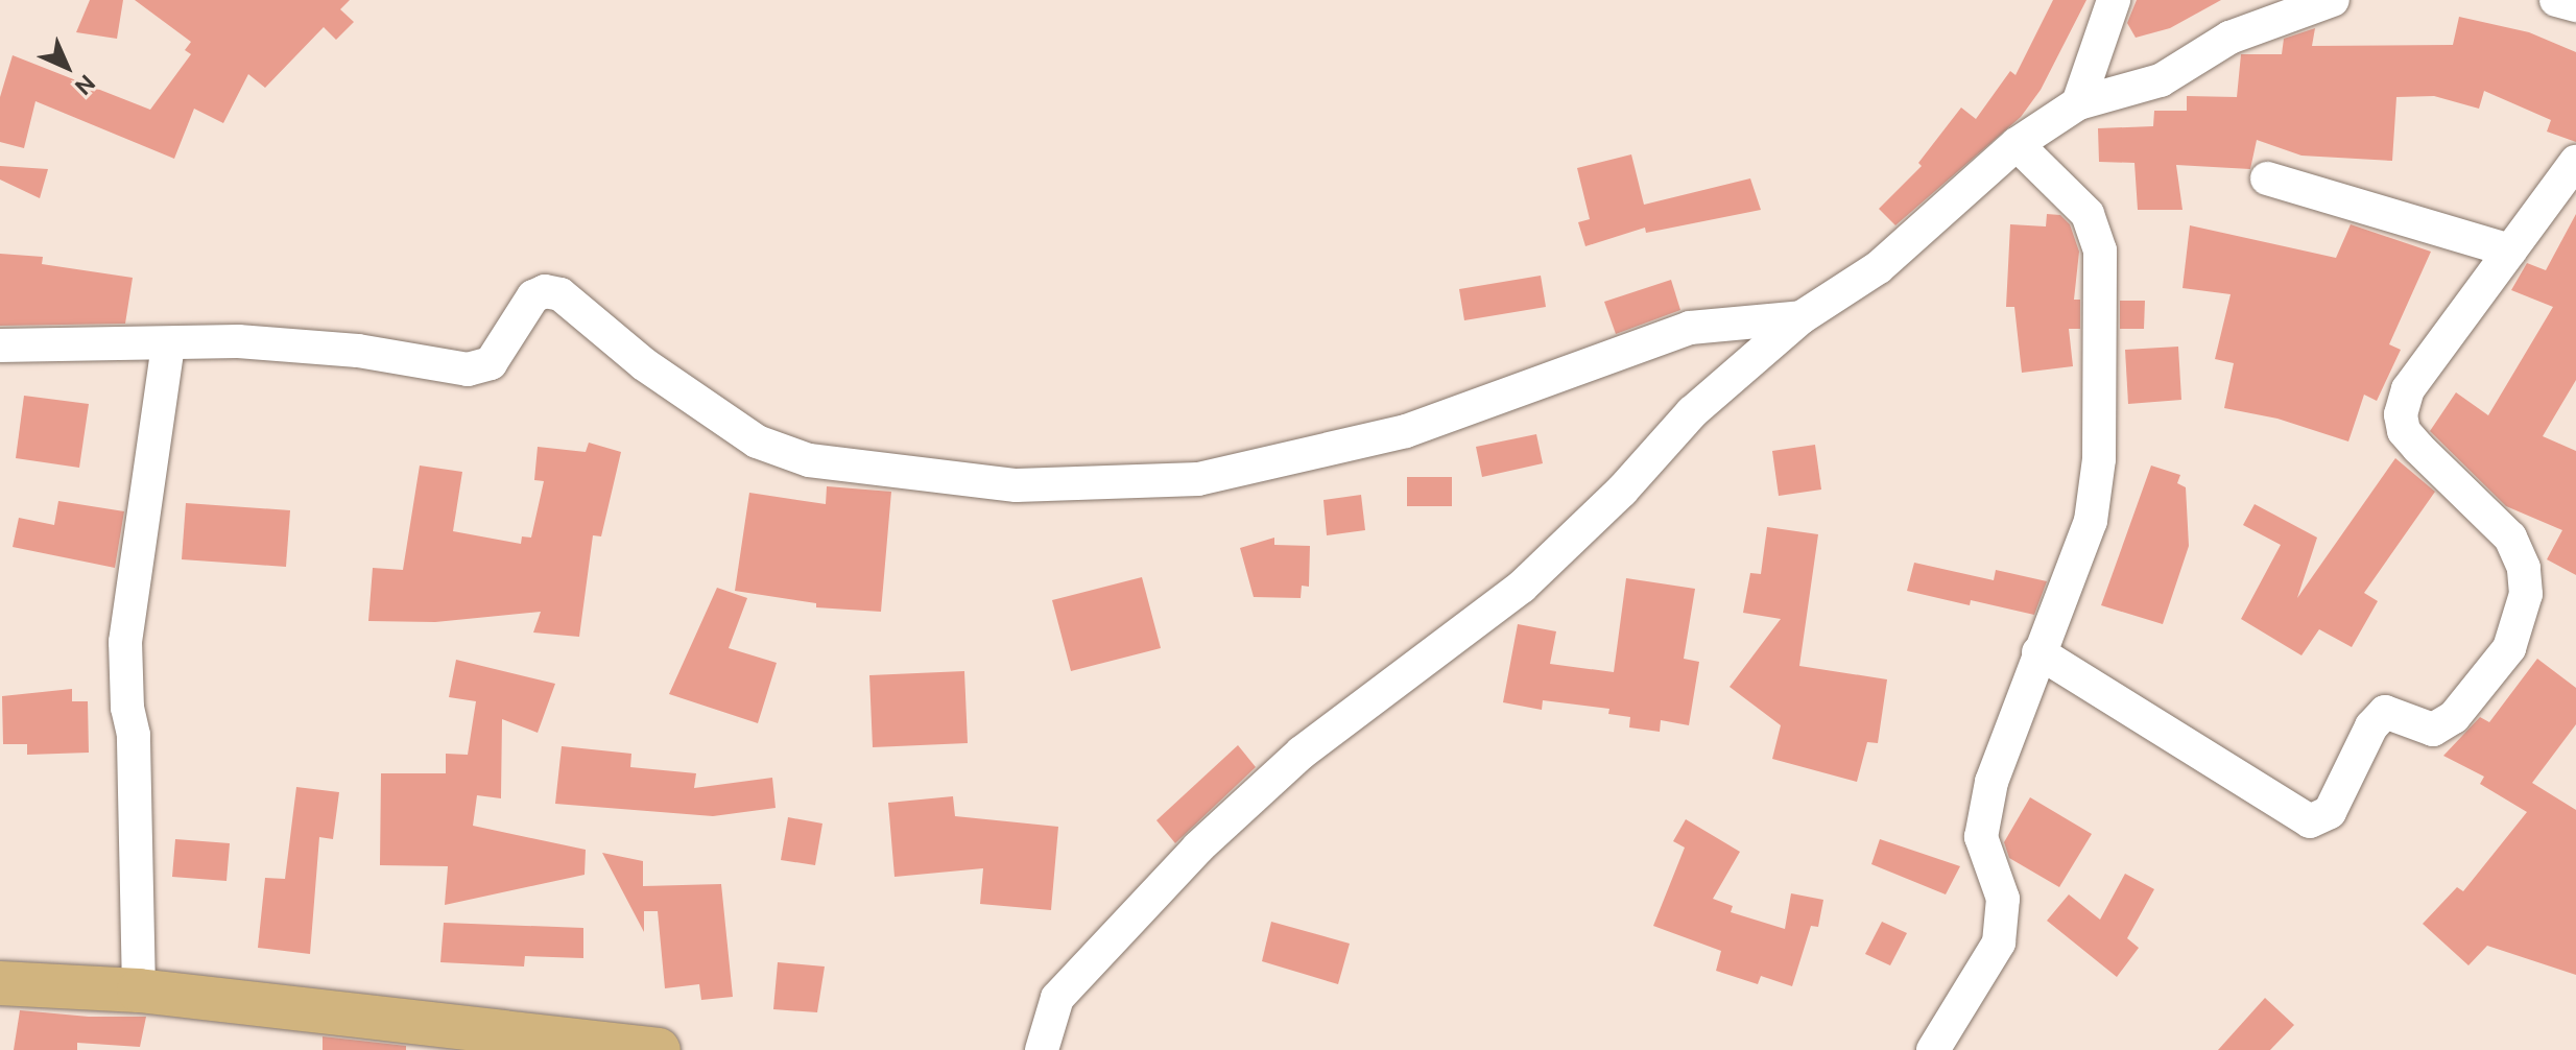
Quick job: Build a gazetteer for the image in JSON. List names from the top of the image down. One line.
{"north":"bottom right"}
